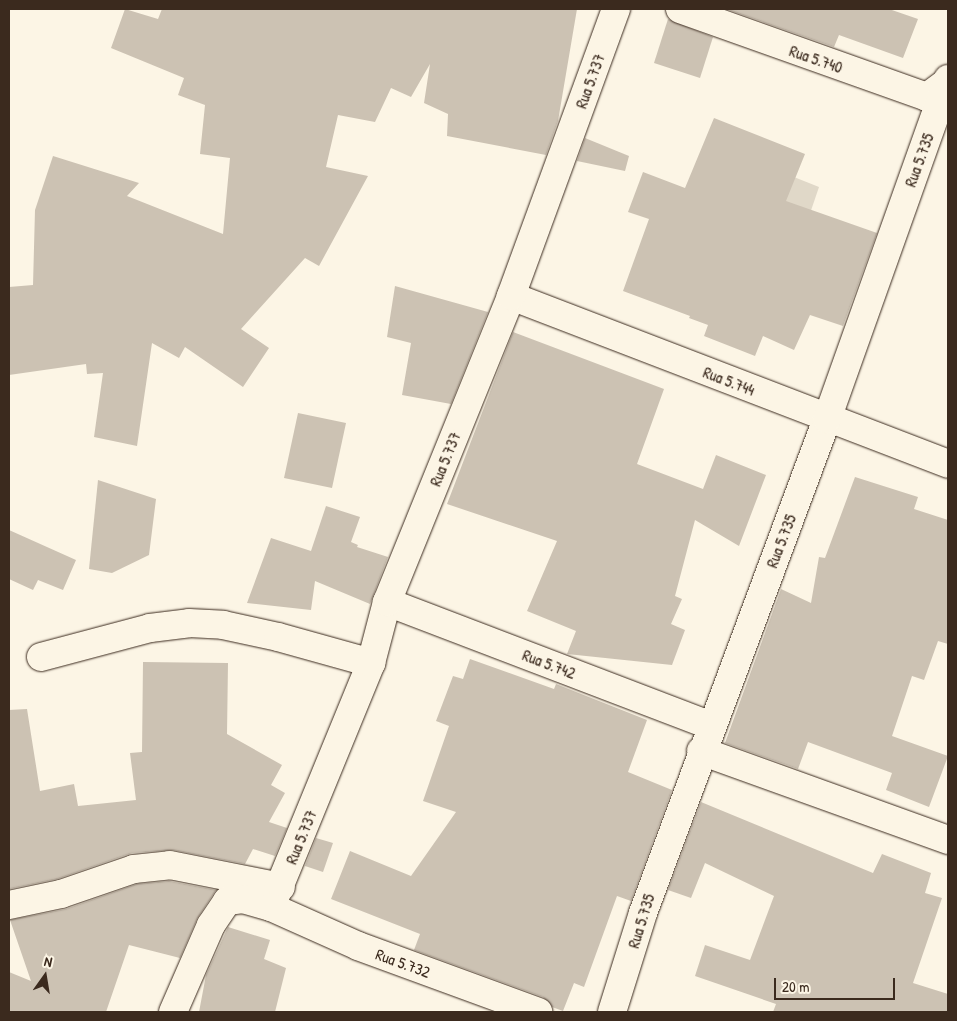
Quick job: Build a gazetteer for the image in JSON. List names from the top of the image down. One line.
{"streets":{"street":["Rua 5.740","Rua 5.737","Rua 5.735","Rua 5.744","Rua 5.742","Rua 5.732"]},"crossings":[["Rua 5.740","Rua 5.735"],["Rua 5.737","Rua 5.744"],["Rua 5.737","Rua 5.742"],["Rua 5.737","Rua 5.732"],["Rua 5.735","Rua 5.744"],["Rua 5.735","Rua 5.742"]],"scale_bar":"20 m","north":"top"}
